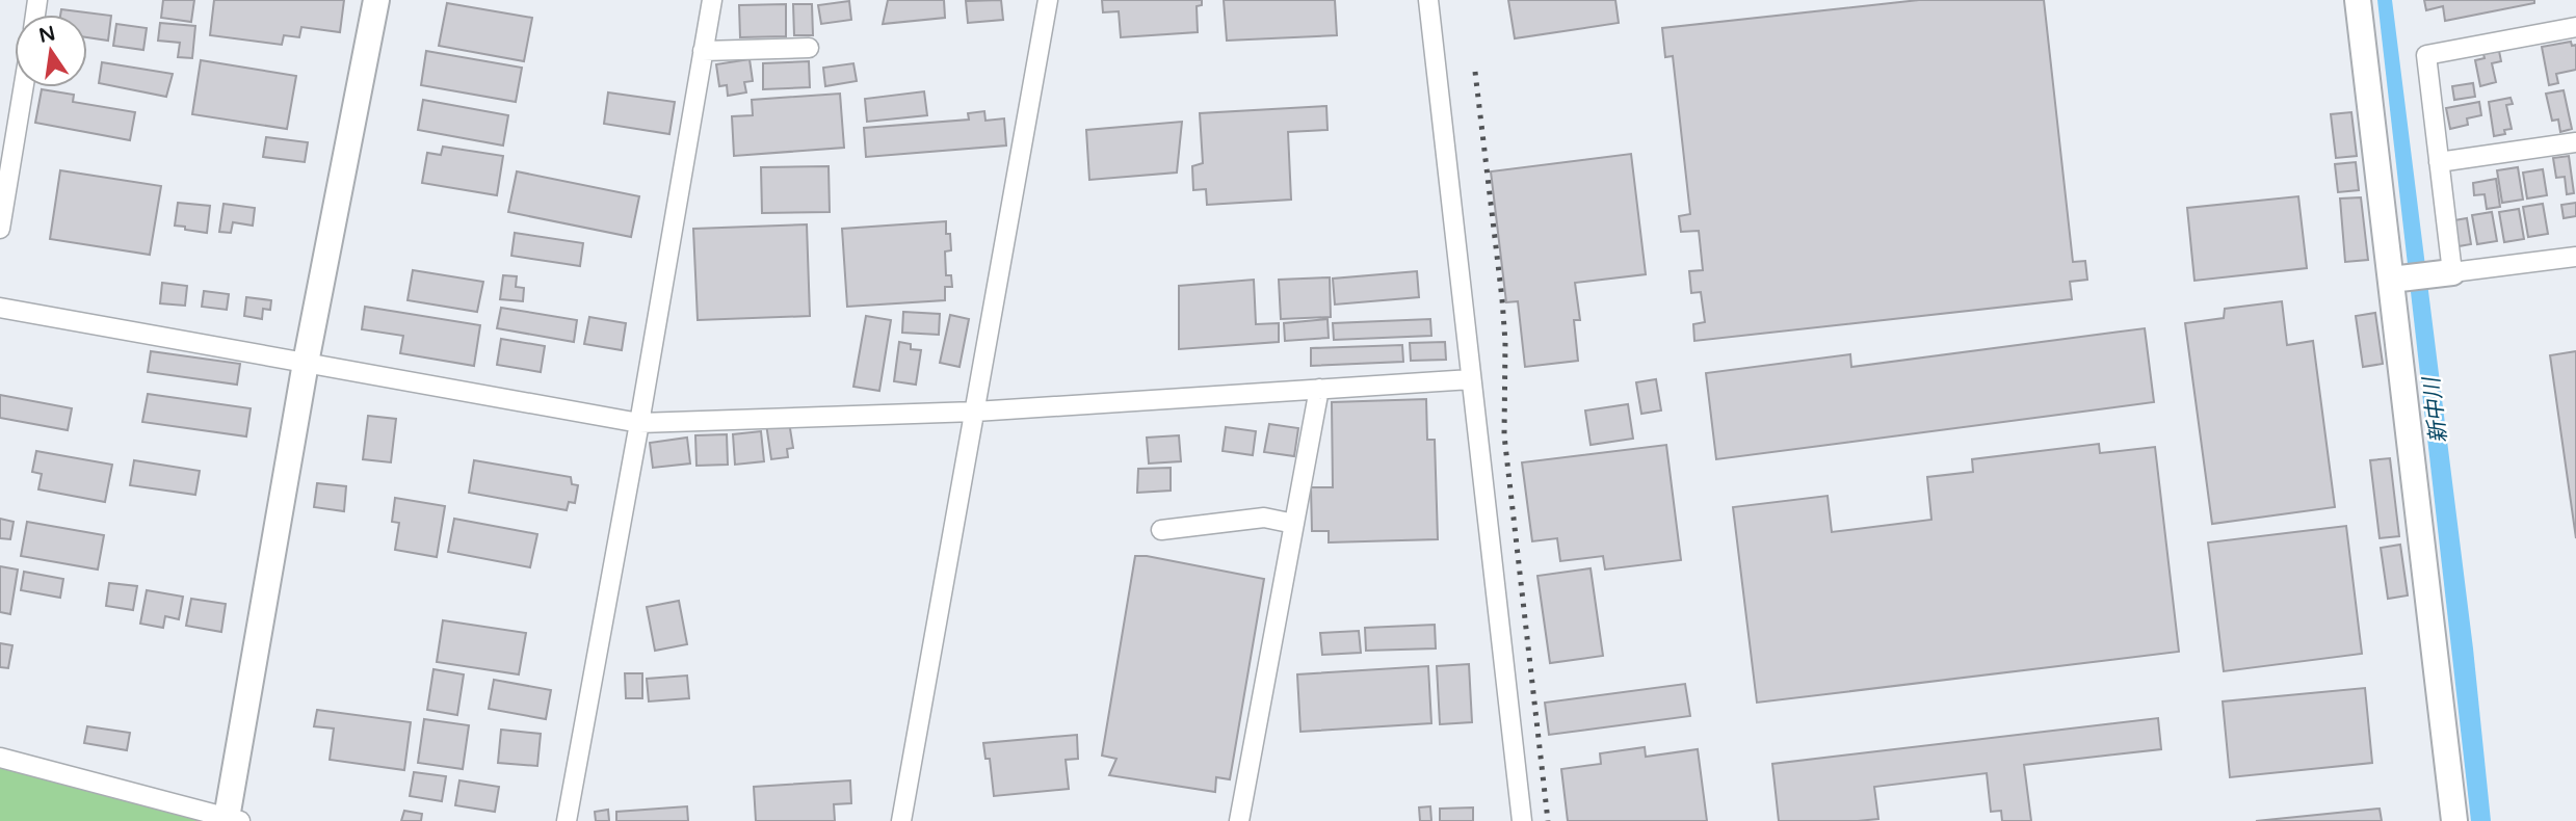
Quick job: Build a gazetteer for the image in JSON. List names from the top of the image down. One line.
{"water":["新中川"],"north":"top"}
